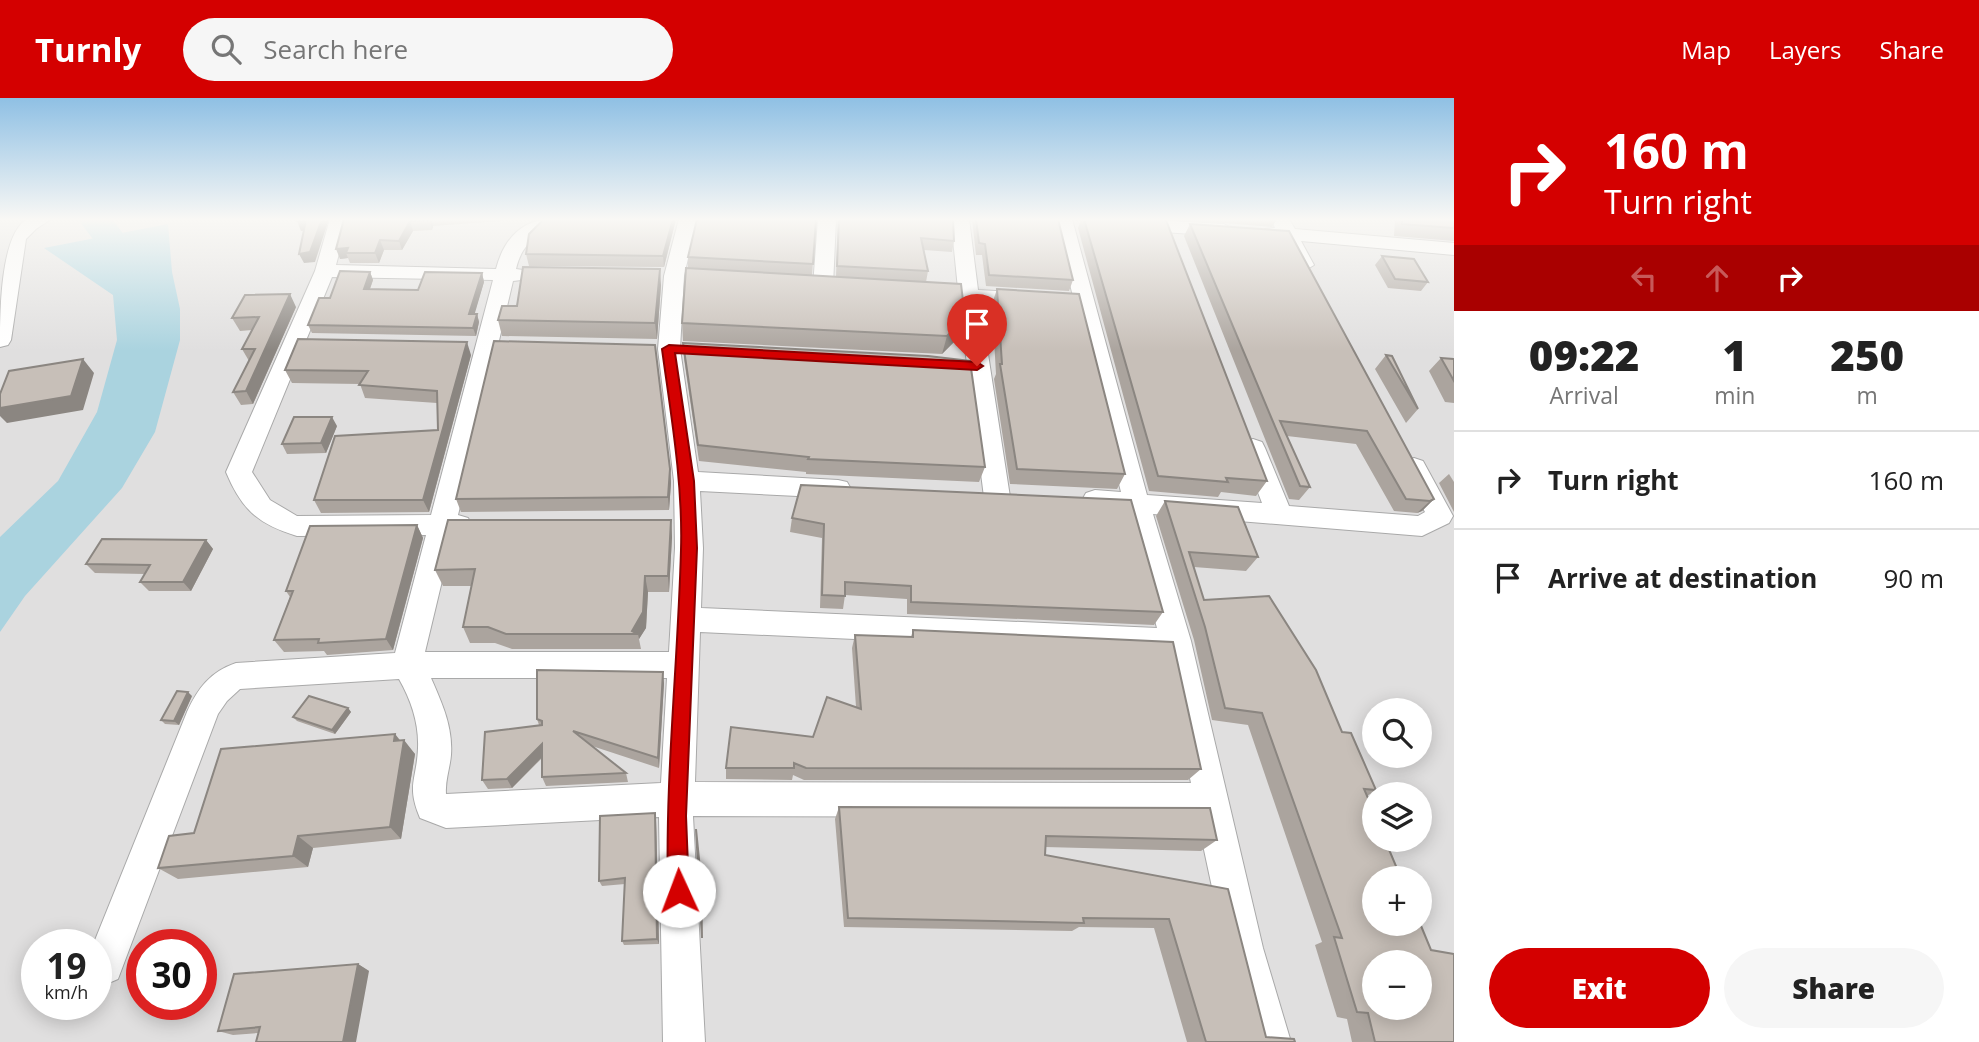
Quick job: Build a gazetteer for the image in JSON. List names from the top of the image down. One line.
{"page":{"header":"Turnly","search":"Search here","nav":["Map","Layers","Share"],"turn":["160 m","Turn right"],"eta":["09:22","Arrival","1","min","250","m"],"list":[{"name":"Turn right","value":"160 m"},{"name":"Arrive at destination","value":"90 m"}],"map_buttons":["+","−"],"speed":"19 km/h","limit":"30","buttons":["Exit","Share"]}}
